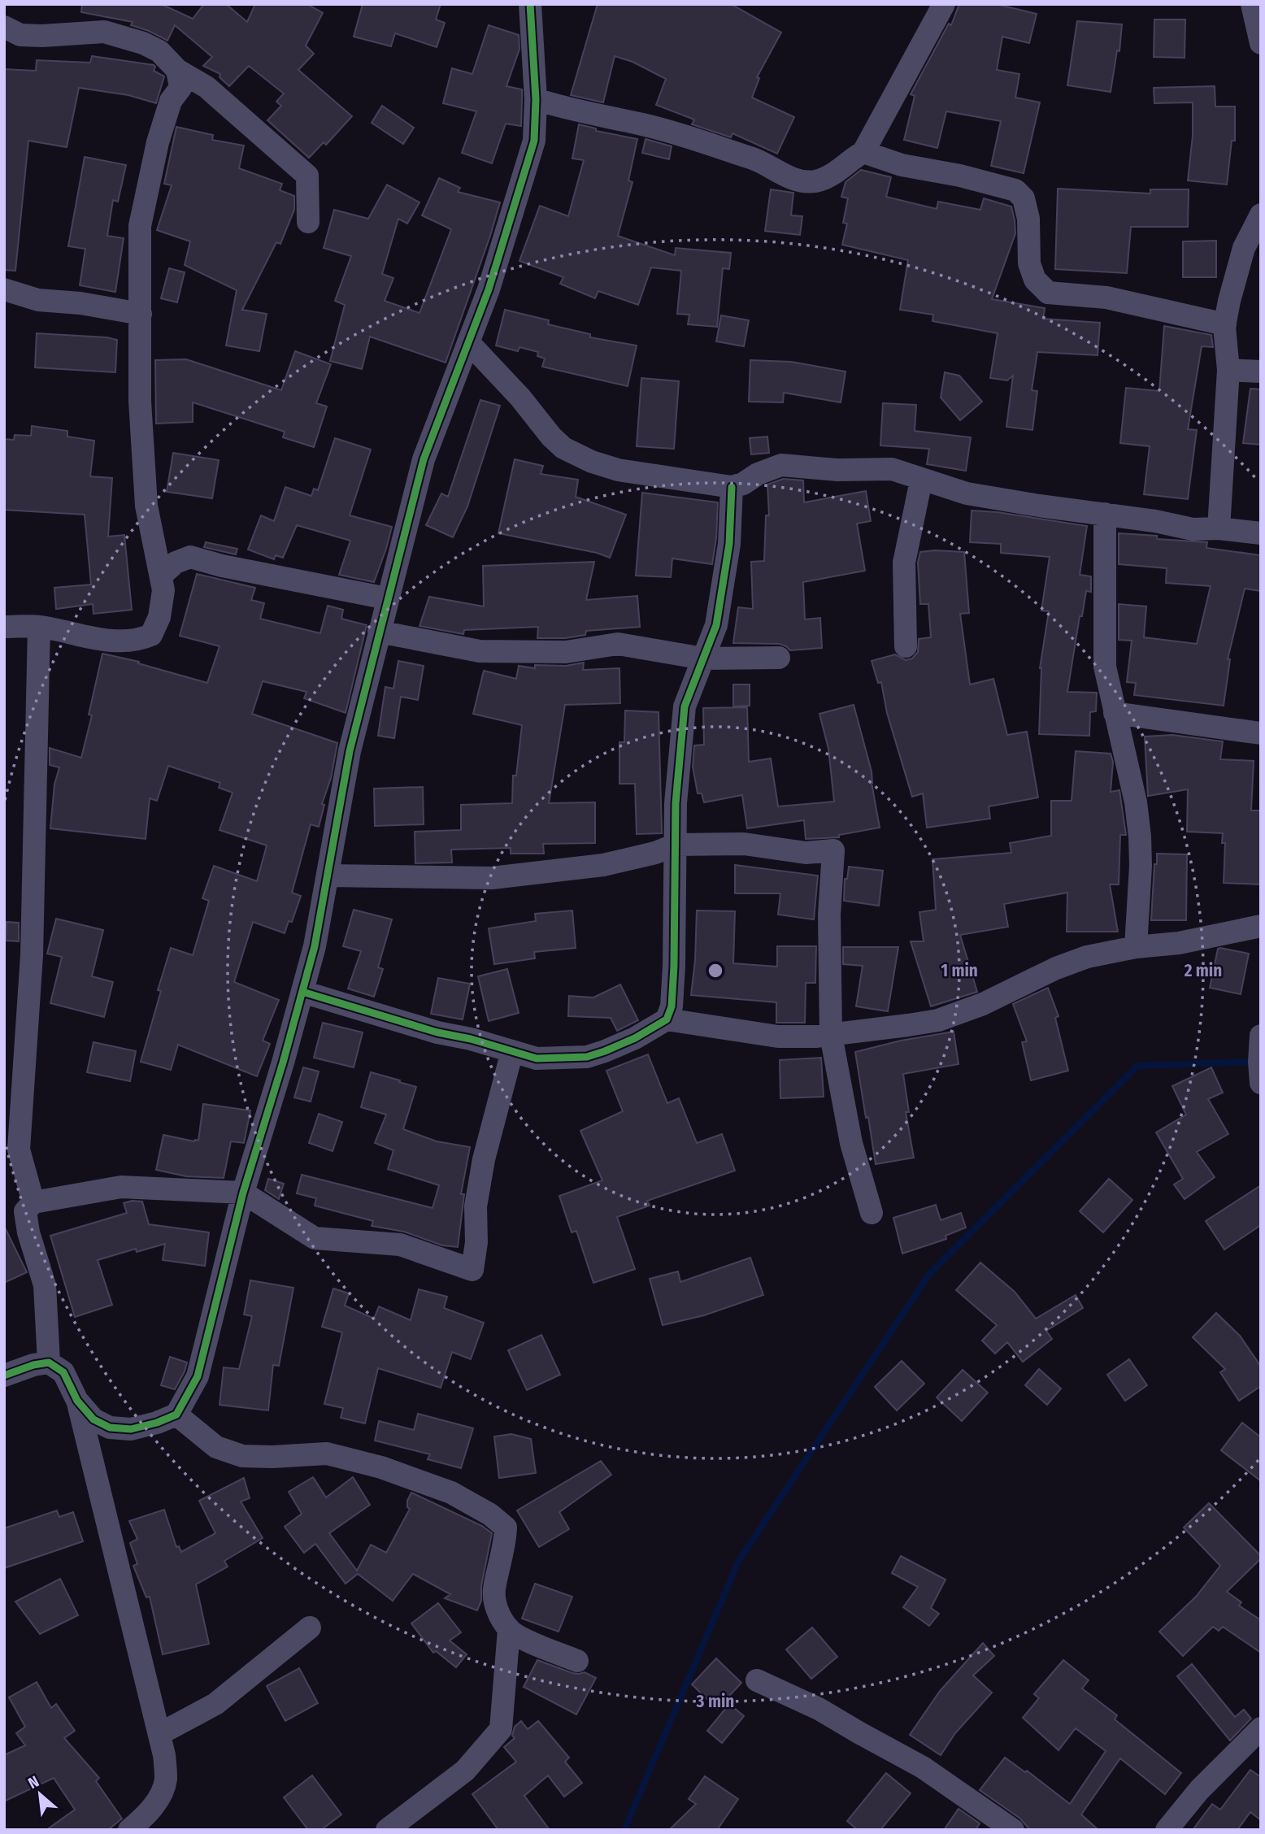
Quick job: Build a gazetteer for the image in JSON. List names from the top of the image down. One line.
{"north":"top left","rings":["1 min","2 min","3 min"]}
